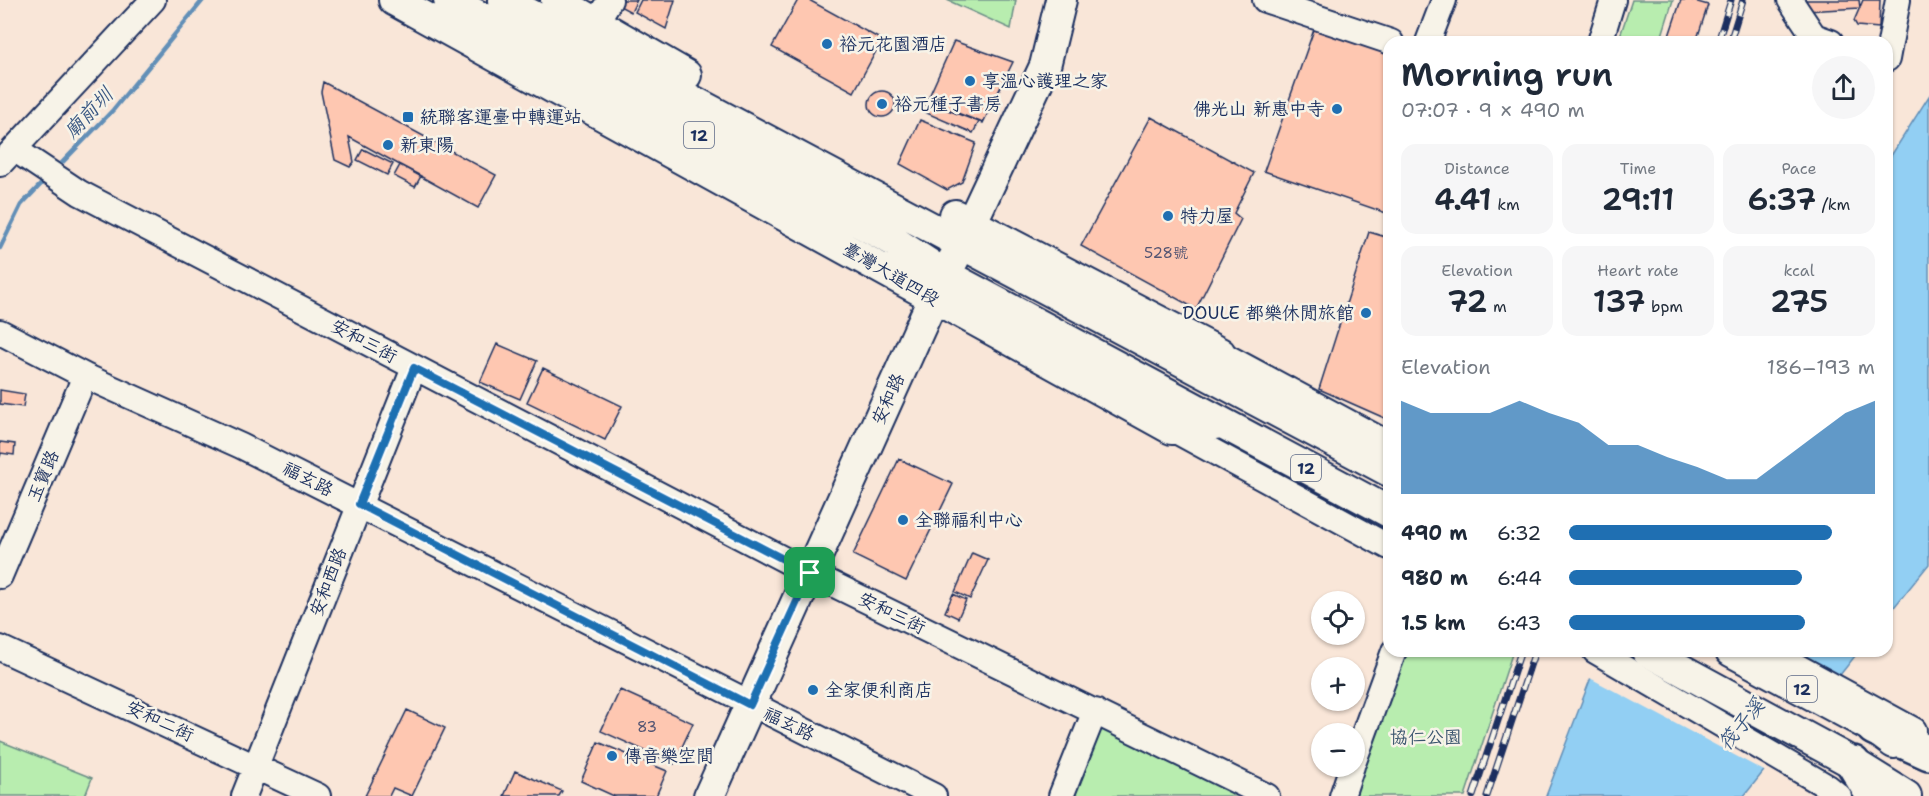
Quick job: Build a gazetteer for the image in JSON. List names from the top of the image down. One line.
{"streets":{"main road":["12","臺灣大道四段","安和路"],"street":["安和三街","玉寶路","福玄路","安和西路","安和二街"]},"crossings":[["12","安和路"],["臺灣大道四段","安和路"],["安和三街","安和路"],["安和三街","安和西路"],["安和路","福玄路"],["玉寶路","福玄路"],["福玄路","安和西路"],["安和西路","安和二街"]],"water":["廟前圳","筏子溪"],"parks":["協仁公園"],"places":{"other":["裕元花園酒店","享溫心護理之家","裕元種子書房","佛光山 新惠中寺","新東陽","特力屋","DOULE 都樂休閒旅館","全聯福利中心","全家便利商店","傳音樂空間"],"transit":["統聯客運臺中轉運站"]},"house_numbers":["528號","83"],"page":{"heading":["Morning run","07:07 · 9 × 490 m"],"stats":[["Distance","4.41 km"],["Time","29:11"],["Pace","6:37 /km"],["Elevation","72 m"],["Heart rate","137 bpm"],["kcal","275"]],"chart":["Elevation","186–193 m"],"list":[{"name":"490 m","note":"6:32"},{"name":"980 m","note":"6:44"},{"name":"1.5 km","note":"6:43"}],"map_buttons":["+","−"]}}
